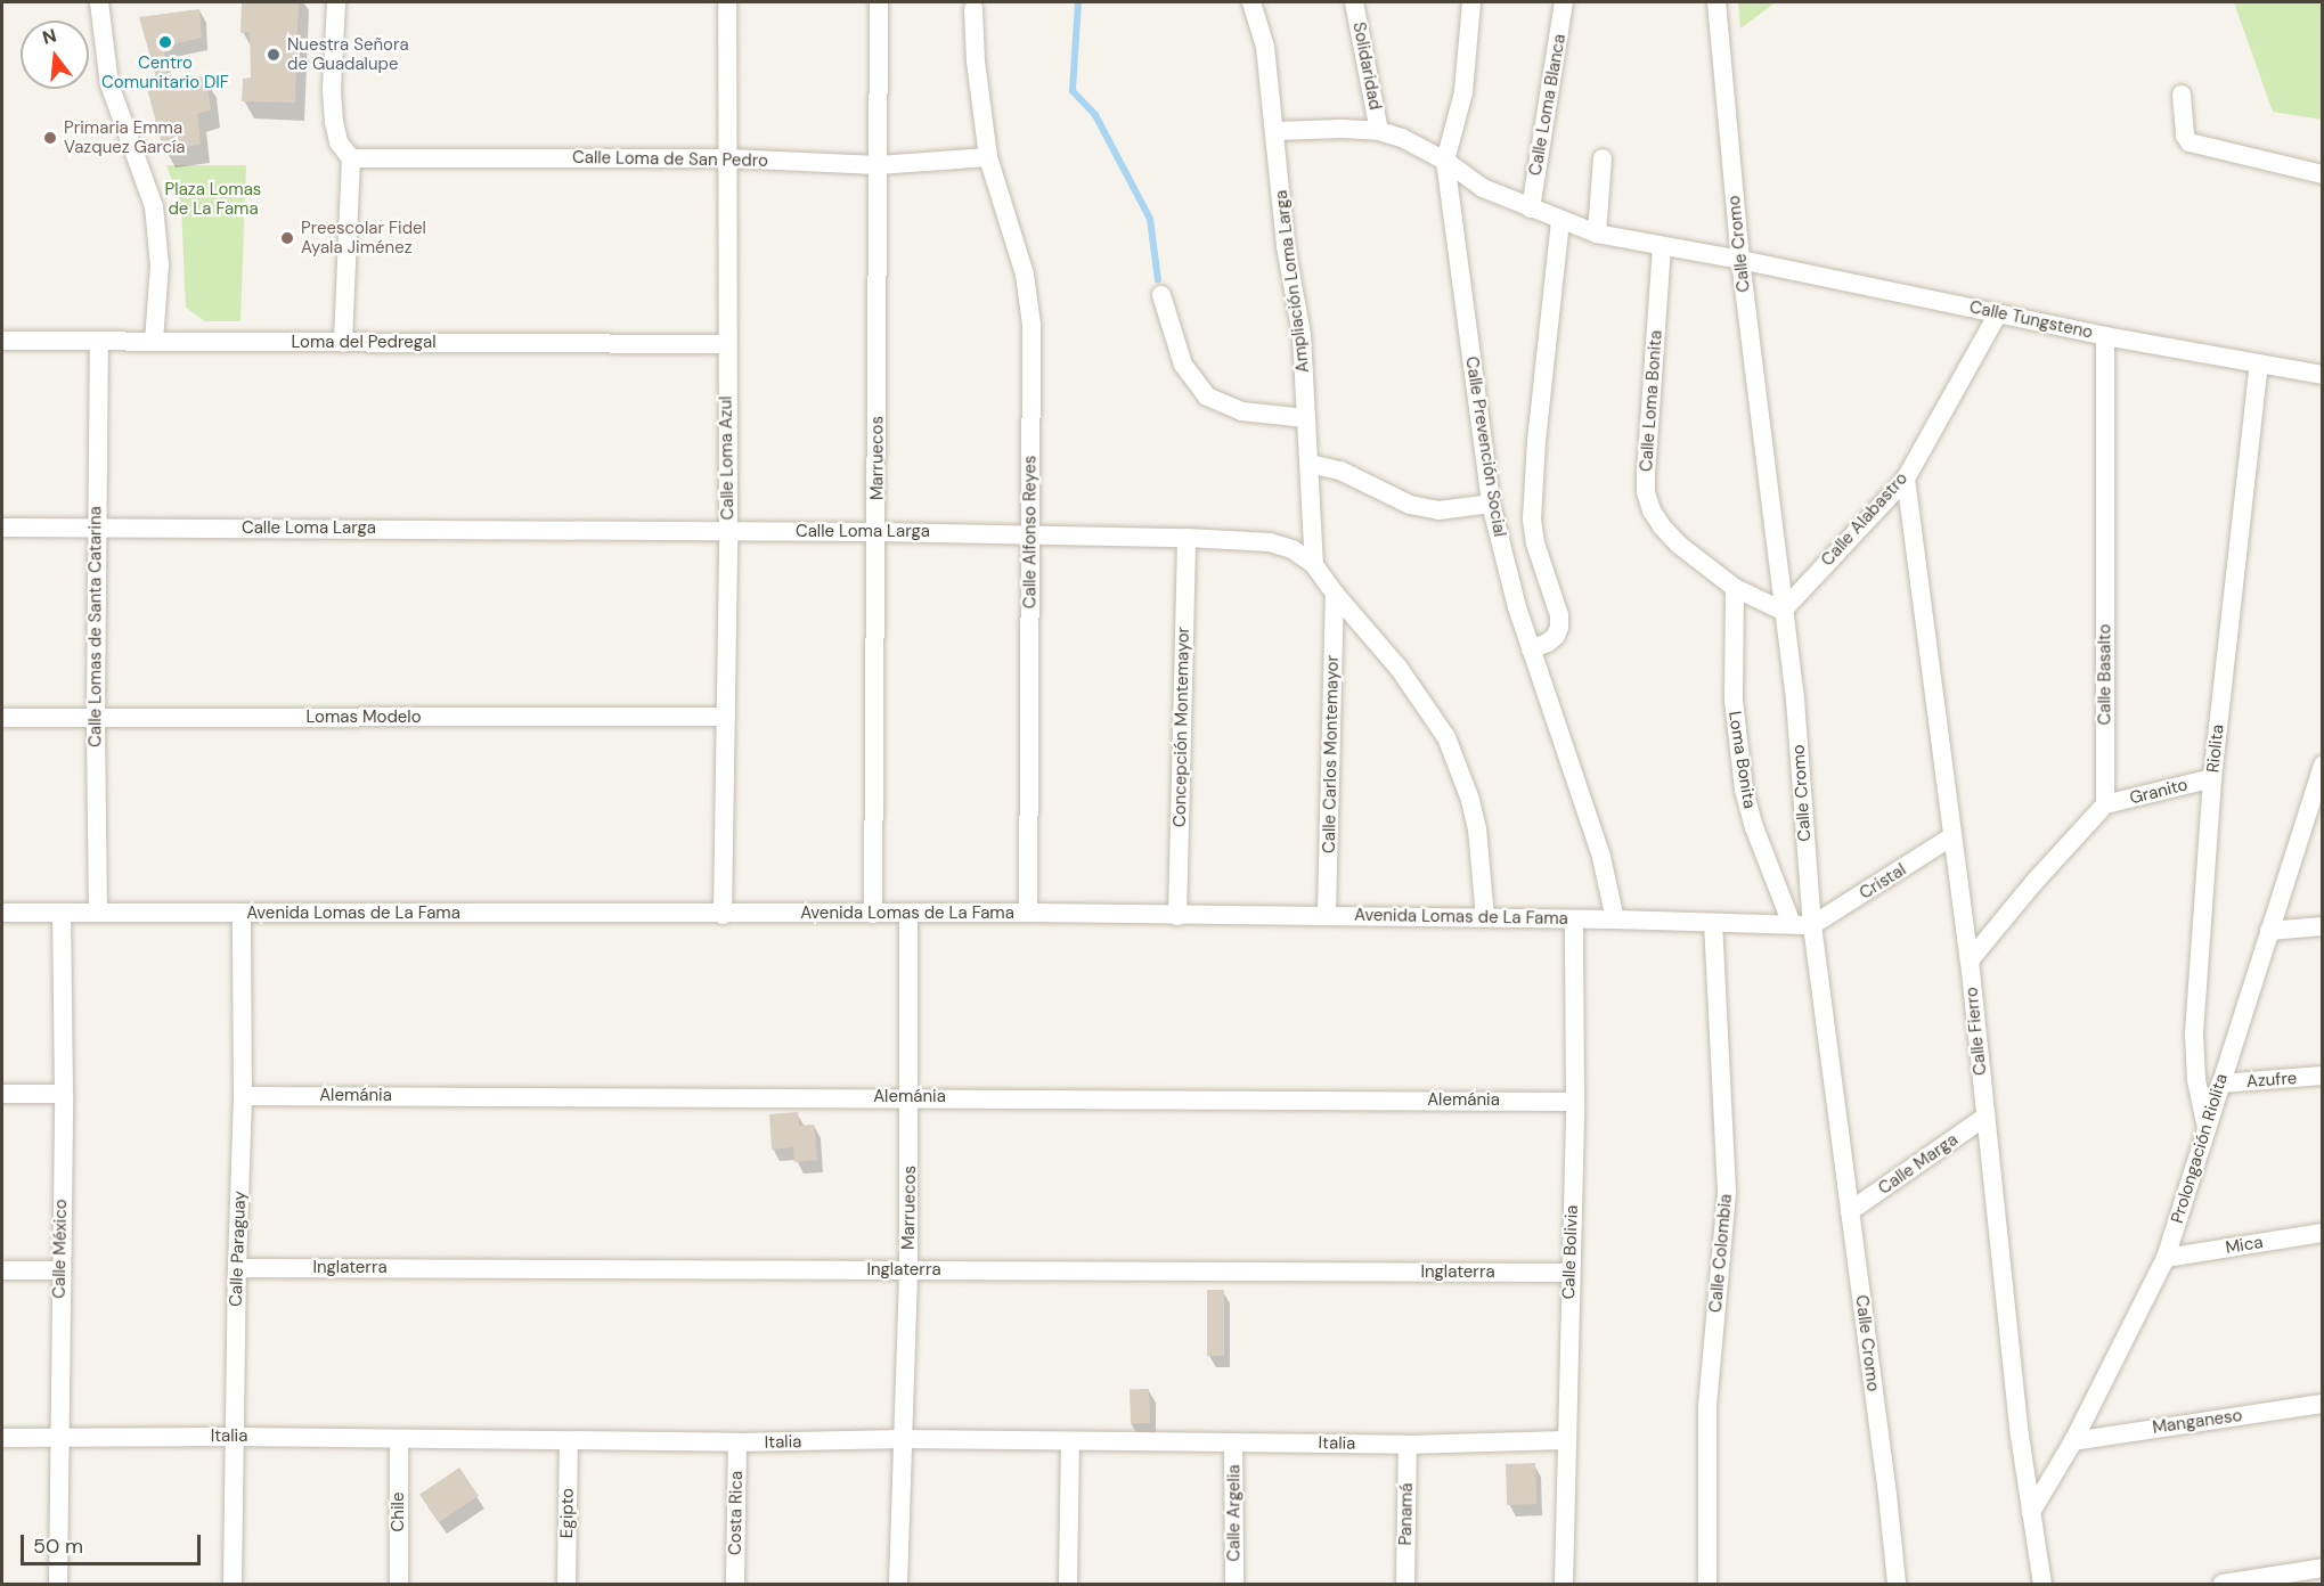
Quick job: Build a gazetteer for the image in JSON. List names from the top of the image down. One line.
{"streets":{"street":["Solidaridad","Calle Loma Blanca","Calle Loma de San Pedro","Calle Cromo","Ampliación Loma Larga","Calle Tungsteno","Loma del Pedregal","Calle Loma Bonita","Calle Prevención Social","Calle Loma Azul","Marruecos","Calle Alabastro","Calle Loma Larga","Calle Alfonso Reyes","Calle Lomas de Santa Catarina","Calle Basalto","Lomas Modelo","Concepción Montemayor","Riolita","Calle Carlos Montemayor","Loma Bonita","Granito","Cristal","Avenida Lomas de La Fama","Calle Fierro","Azufre","Alemánia","Prolongación Riolita","Calle Marga","Mica","Calle México","Calle Paraguay","Calle Bolivia","Calle Colombia","Inglaterra","Manganeso","Italia","Chile","Egipto","Costa Rica","Calle Argelia","Panamá"]},"crossings":[["Calle Loma de San Pedro","Calle Loma Azul"],["Calle Loma de San Pedro","Marruecos"],["Calle Loma de San Pedro","Calle Alfonso Reyes"],["Calle Cromo","Calle Tungsteno"],["Calle Cromo","Calle Loma Bonita"],["Calle Cromo","Calle Alabastro"],["Calle Cromo","Cristal"],["Calle Cromo","Avenida Lomas de La Fama"],["Calle Cromo","Calle Marga"],["Ampliación Loma Larga","Calle Loma Larga"],["Calle Tungsteno","Calle Alabastro"],["Calle Tungsteno","Calle Basalto"],["Calle Tungsteno","Riolita"],["Loma del Pedregal","Calle Loma Azul"],["Loma del Pedregal","Calle Lomas de Santa Catarina"],["Calle Loma Bonita","Calle Alabastro"],["Calle Loma Bonita","Loma Bonita"],["Calle Prevención Social","Avenida Lomas de La Fama"],["Calle Loma Azul","Calle Loma Larga"],["Calle Loma Azul","Lomas Modelo"],["Calle Loma Azul","Avenida Lomas de La Fama"],["Marruecos","Calle Loma Larga"],["Marruecos","Avenida Lomas de La Fama"],["Marruecos","Alemánia"],["Marruecos","Inglaterra"],["Marruecos","Italia"],["Calle Alabastro","Calle Fierro"],["Calle Loma Larga","Calle Alfonso Reyes"],["Calle Loma Larga","Calle Lomas de Santa Catarina"],["Calle Loma Larga","Concepción Montemayor"],["Calle Loma Larga","Calle Carlos Montemayor"],["Calle Loma Larga","Avenida Lomas de La Fama"],["Calle Alfonso Reyes","Avenida Lomas de La Fama"],["Calle Lomas de Santa Catarina","Lomas Modelo"],["Calle Lomas de Santa Catarina","Avenida Lomas de La Fama"],["Calle Basalto","Granito"],["Concepción Montemayor","Avenida Lomas de La Fama"],["Riolita","Granito"],["Riolita","Prolongación Riolita"],["Calle Carlos Montemayor","Avenida Lomas de La Fama"],["Loma Bonita","Avenida Lomas de La Fama"],["Cristal","Avenida Lomas de La Fama"],["Cristal","Calle Fierro"],["Avenida Lomas de La Fama","Calle México"],["Avenida Lomas de La Fama","Calle Paraguay"],["Avenida Lomas de La Fama","Calle Bolivia"],["Avenida Lomas de La Fama","Calle Colombia"],["Calle Fierro","Prolongación Riolita"],["Calle Fierro","Calle Marga"],["Azufre","Prolongación Riolita"],["Alemánia","Calle Paraguay"],["Alemánia","Calle Bolivia"],["Prolongación Riolita","Mica"],["Prolongación Riolita","Manganeso"],["Calle México","Italia"],["Calle Paraguay","Inglaterra"],["Calle Paraguay","Italia"],["Calle Bolivia","Inglaterra"],["Calle Bolivia","Italia"],["Italia","Chile"],["Italia","Egipto"],["Italia","Costa Rica"],["Italia","Calle Argelia"],["Italia","Panamá"]],"parks":["Plaza Lomas de La Fama"],"places":["Centro Comunitario DIF","Nuestra Señora de Guadalupe","Primaria Emma Vazquez García","Preescolar Fidel Ayala Jiménez"],"scale_bar":"50 m","north":"top"}
